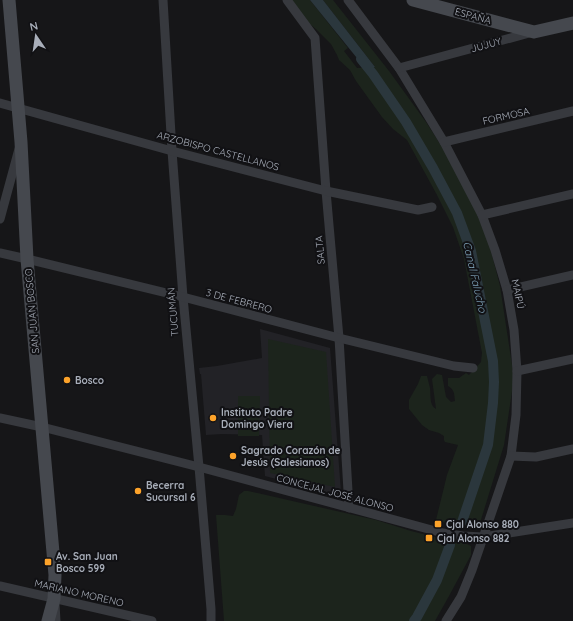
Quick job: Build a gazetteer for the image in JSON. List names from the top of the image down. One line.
{"streets":{"street":["ESPAÑA","JUJUY","FORMOSA","ARZOBISPO CASTELLANOS","SALTA","MAIPÚ","3 DE FEBRERO","SAN JUAN BOSCO","TUCUMÁN","CONCEJAL JOSÉ ALONSO","MARIANO MORENO"]},"crossings":[["ESPAÑA","JUJUY"],["JUJUY","MAIPÚ"],["FORMOSA","MAIPÚ"],["ARZOBISPO CASTELLANOS","SALTA"],["ARZOBISPO CASTELLANOS","SAN JUAN BOSCO"],["ARZOBISPO CASTELLANOS","TUCUMÁN"],["SALTA","3 DE FEBRERO"],["SALTA","CONCEJAL JOSÉ ALONSO"],["MAIPÚ","CONCEJAL JOSÉ ALONSO"],["3 DE FEBRERO","SAN JUAN BOSCO"],["3 DE FEBRERO","TUCUMÁN"],["SAN JUAN BOSCO","CONCEJAL JOSÉ ALONSO"],["SAN JUAN BOSCO","MARIANO MORENO"],["TUCUMÁN","CONCEJAL JOSÉ ALONSO"]],"water":["Canal Falucho"],"places":{"other":["Bosco","Instituto Padre Domingo Viera","Sagrado Corazón de Jesús (Salesianos)","Becerra Sucursal 6"],"transit":["Cjal Alonso 880","Cjal Alonso 882","Av. San Juan Bosco 599"]},"north":"top"}
